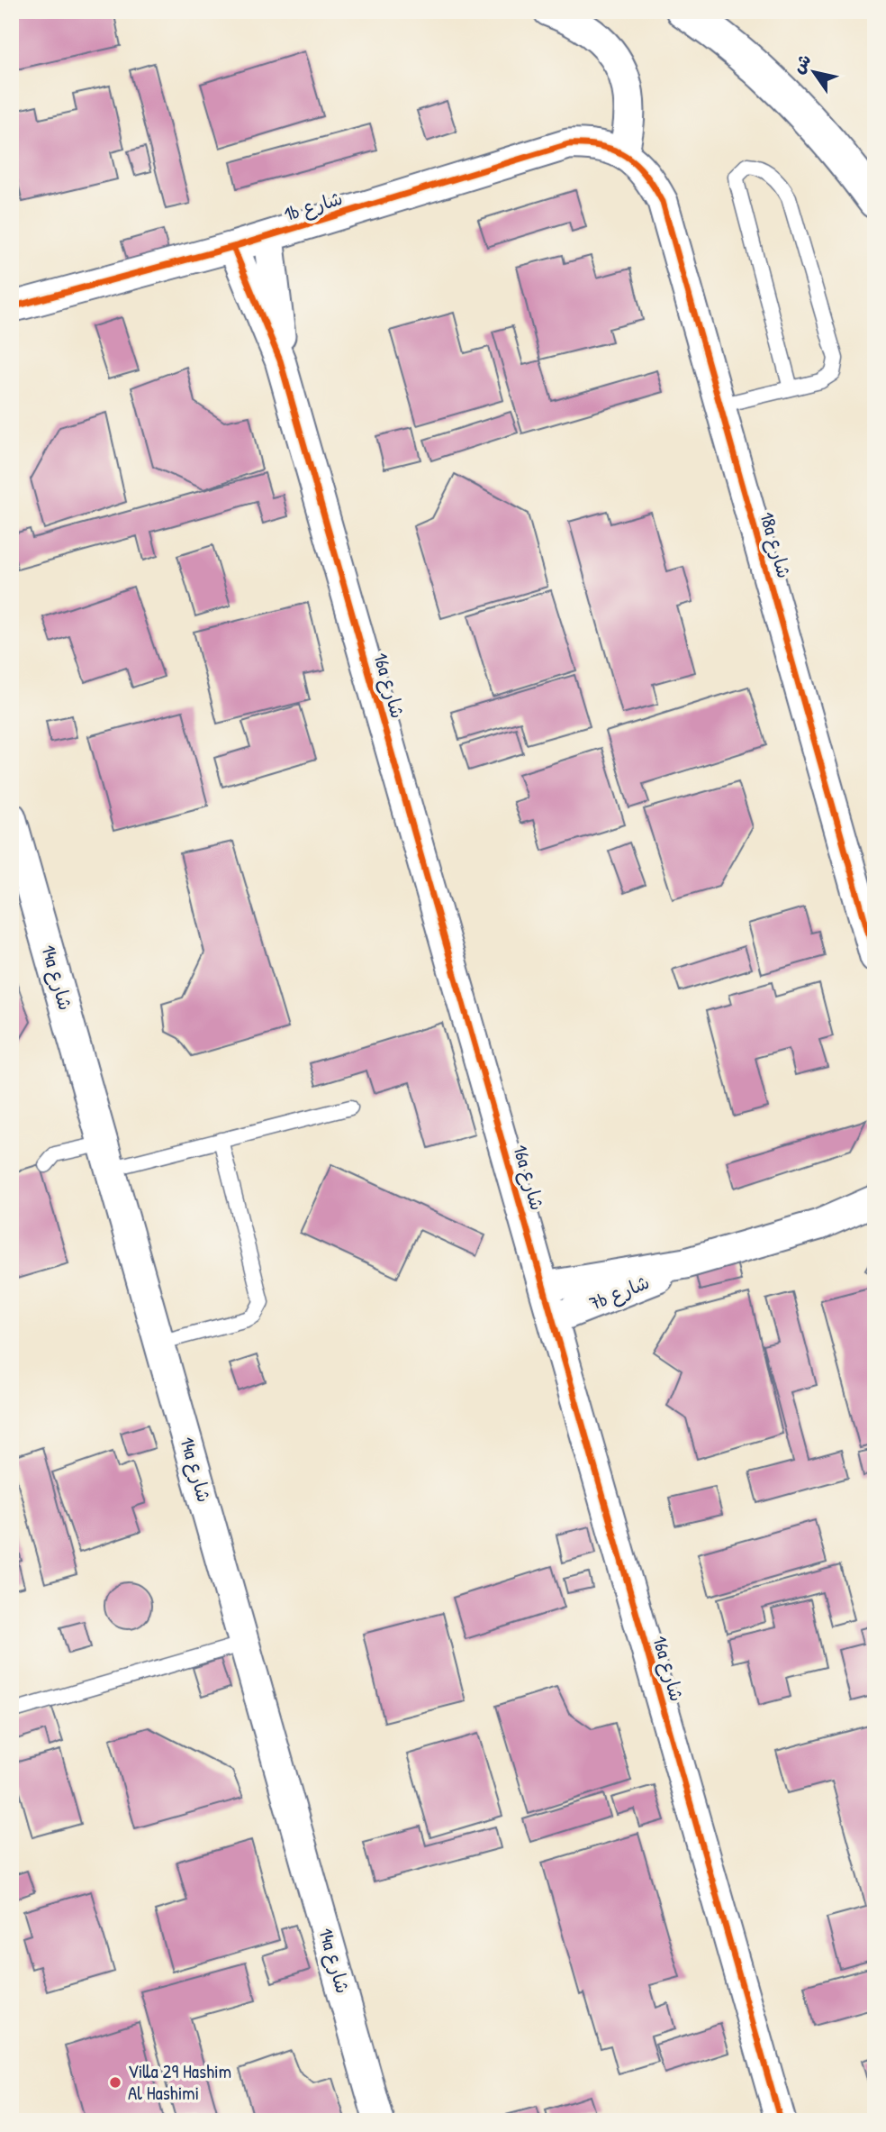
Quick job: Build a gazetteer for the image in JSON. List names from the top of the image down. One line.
{"streets":{"street":["1b شارع","18a شارع","16a شارع","14a شارع","7b شارع"]},"crossings":[["1b شارع","18a شارع"],["1b شارع","16a شارع"],["16a شارع","7b شارع"]],"places":["Villa 29 Hashim Al Hashimi"],"north":"top left"}
